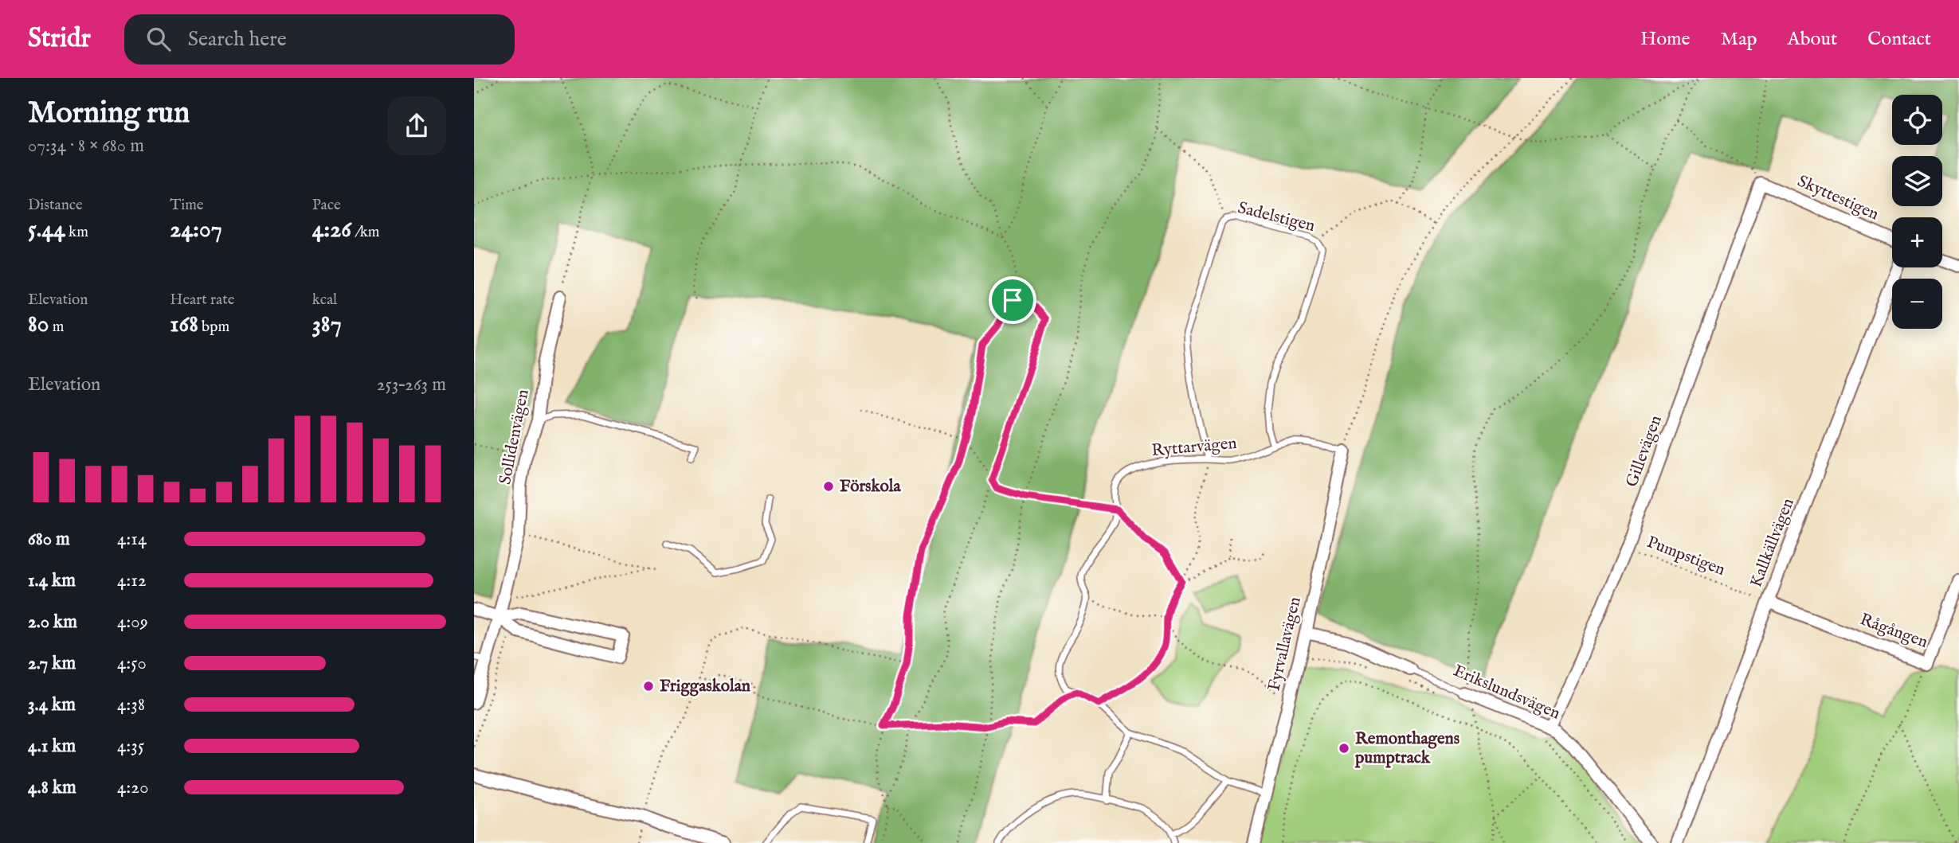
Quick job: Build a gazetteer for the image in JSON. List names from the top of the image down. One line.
{"streets":{"street":["Skyttestigen","Sollidenvägen","Gillevägen","Kallkällvägen","Rågången","Fyrvallavägen","Erikslundsvägen"],"lane":["Sadelstigen","Ryttarvägen"],"path":["Pumpstigen"]},"crossings":[["Skyttestigen","Gillevägen"],["Sadelstigen","Ryttarvägen"],["Ryttarvägen","Fyrvallavägen"],["Gillevägen","Pumpstigen"],["Gillevägen","Erikslundsvägen"],["Kallkällvägen","Pumpstigen"],["Kallkällvägen","Rågången"],["Pumpstigen","Rågången"],["Fyrvallavägen","Erikslundsvägen"]],"places":["Förskola","Friggaskolan","Remonthagens pumptrack"],"page":{"header":"Stridr","search":"Search here","nav":["Home","Map","About","Contact"],"heading":["Morning run","07:34 · 8 × 680 m"],"map_buttons":["+","−"],"stats":[["Distance","5.44 km"],["Time","24:07"],["Pace","4:26 /km"],["Elevation","80 m"],["Heart rate","168 bpm"],["kcal","387"]],"chart":["Elevation","253–263 m"],"list":[{"name":"680 m","note":"4:14"},{"name":"1.4 km","note":"4:12"},{"name":"2.0 km","note":"4:09"},{"name":"2.7 km","note":"4:50"},{"name":"3.4 km","note":"4:38"},{"name":"4.1 km","note":"4:35"},{"name":"4.8 km","note":"4:20"}]}}
